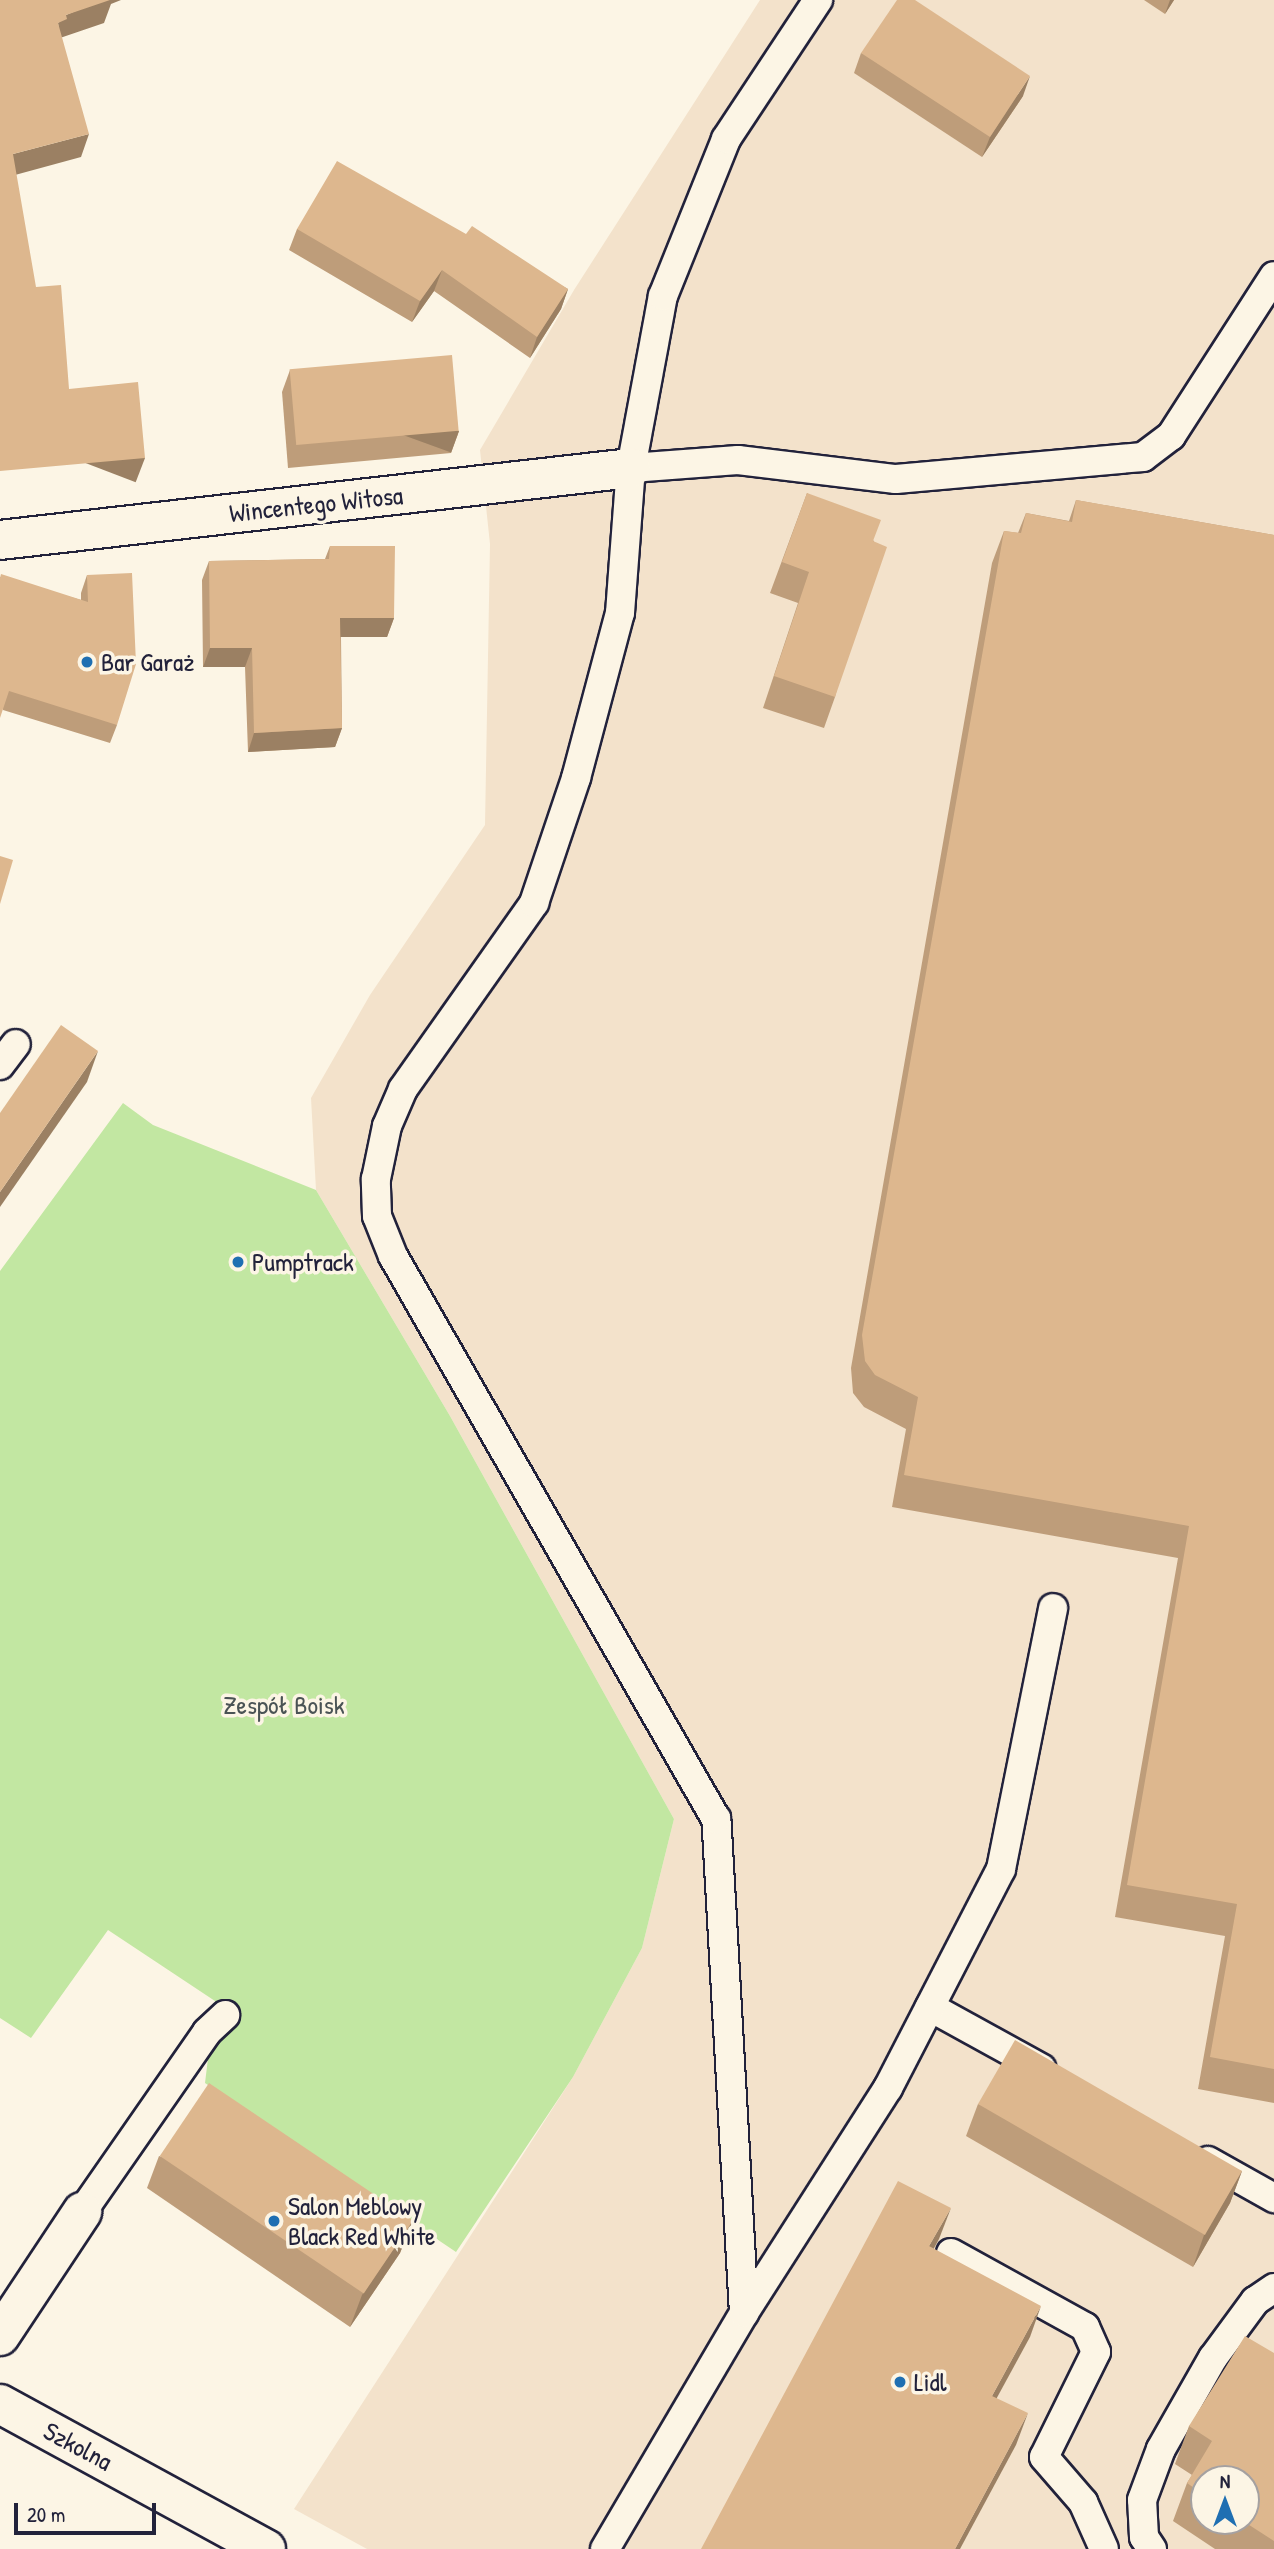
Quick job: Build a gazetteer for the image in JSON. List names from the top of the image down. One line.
{"streets":{"street":["Wincentego Witosa","Szkolna"]},"parks":["Zespół Boisk"],"places":["Bar Garaż","Pumptrack","Salon Meblowy Black Red White","Lidl"],"scale_bar":"20 m","north":"top"}
